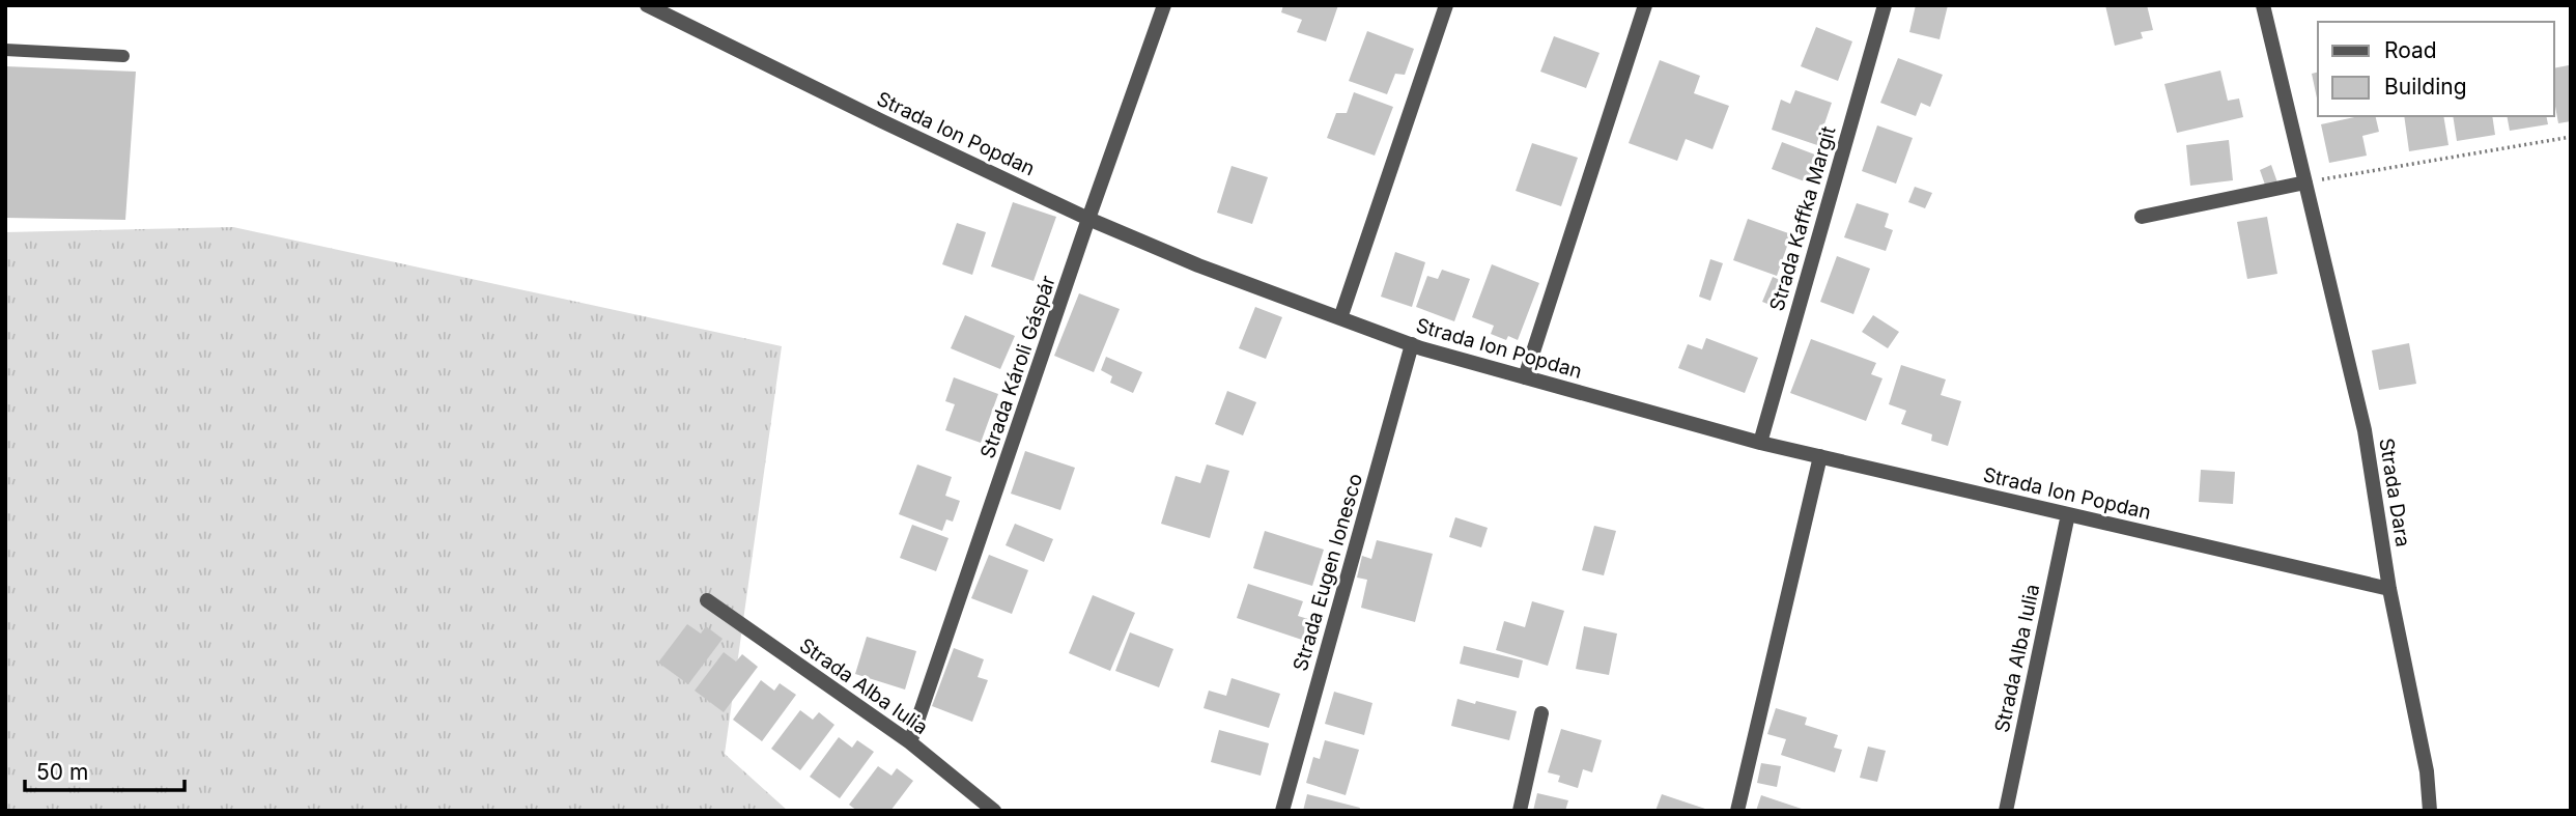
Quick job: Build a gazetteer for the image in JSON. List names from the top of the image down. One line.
{"streets":{"street":["Strada Ion Popdan","Strada Kaffka Margit","Strada Károli Gáspár","Strada Dara","Strada Eugen Ionesco","Strada Alba Iulia"]},"crossings":[["Strada Ion Popdan","Strada Kaffka Margit"],["Strada Ion Popdan","Strada Károli Gáspár"],["Strada Ion Popdan","Strada Dara"],["Strada Ion Popdan","Strada Eugen Ionesco"],["Strada Ion Popdan","Strada Alba Iulia"],["Strada Károli Gáspár","Strada Alba Iulia"]],"legend":["Road","Building"],"scale_bar":"50 m"}
